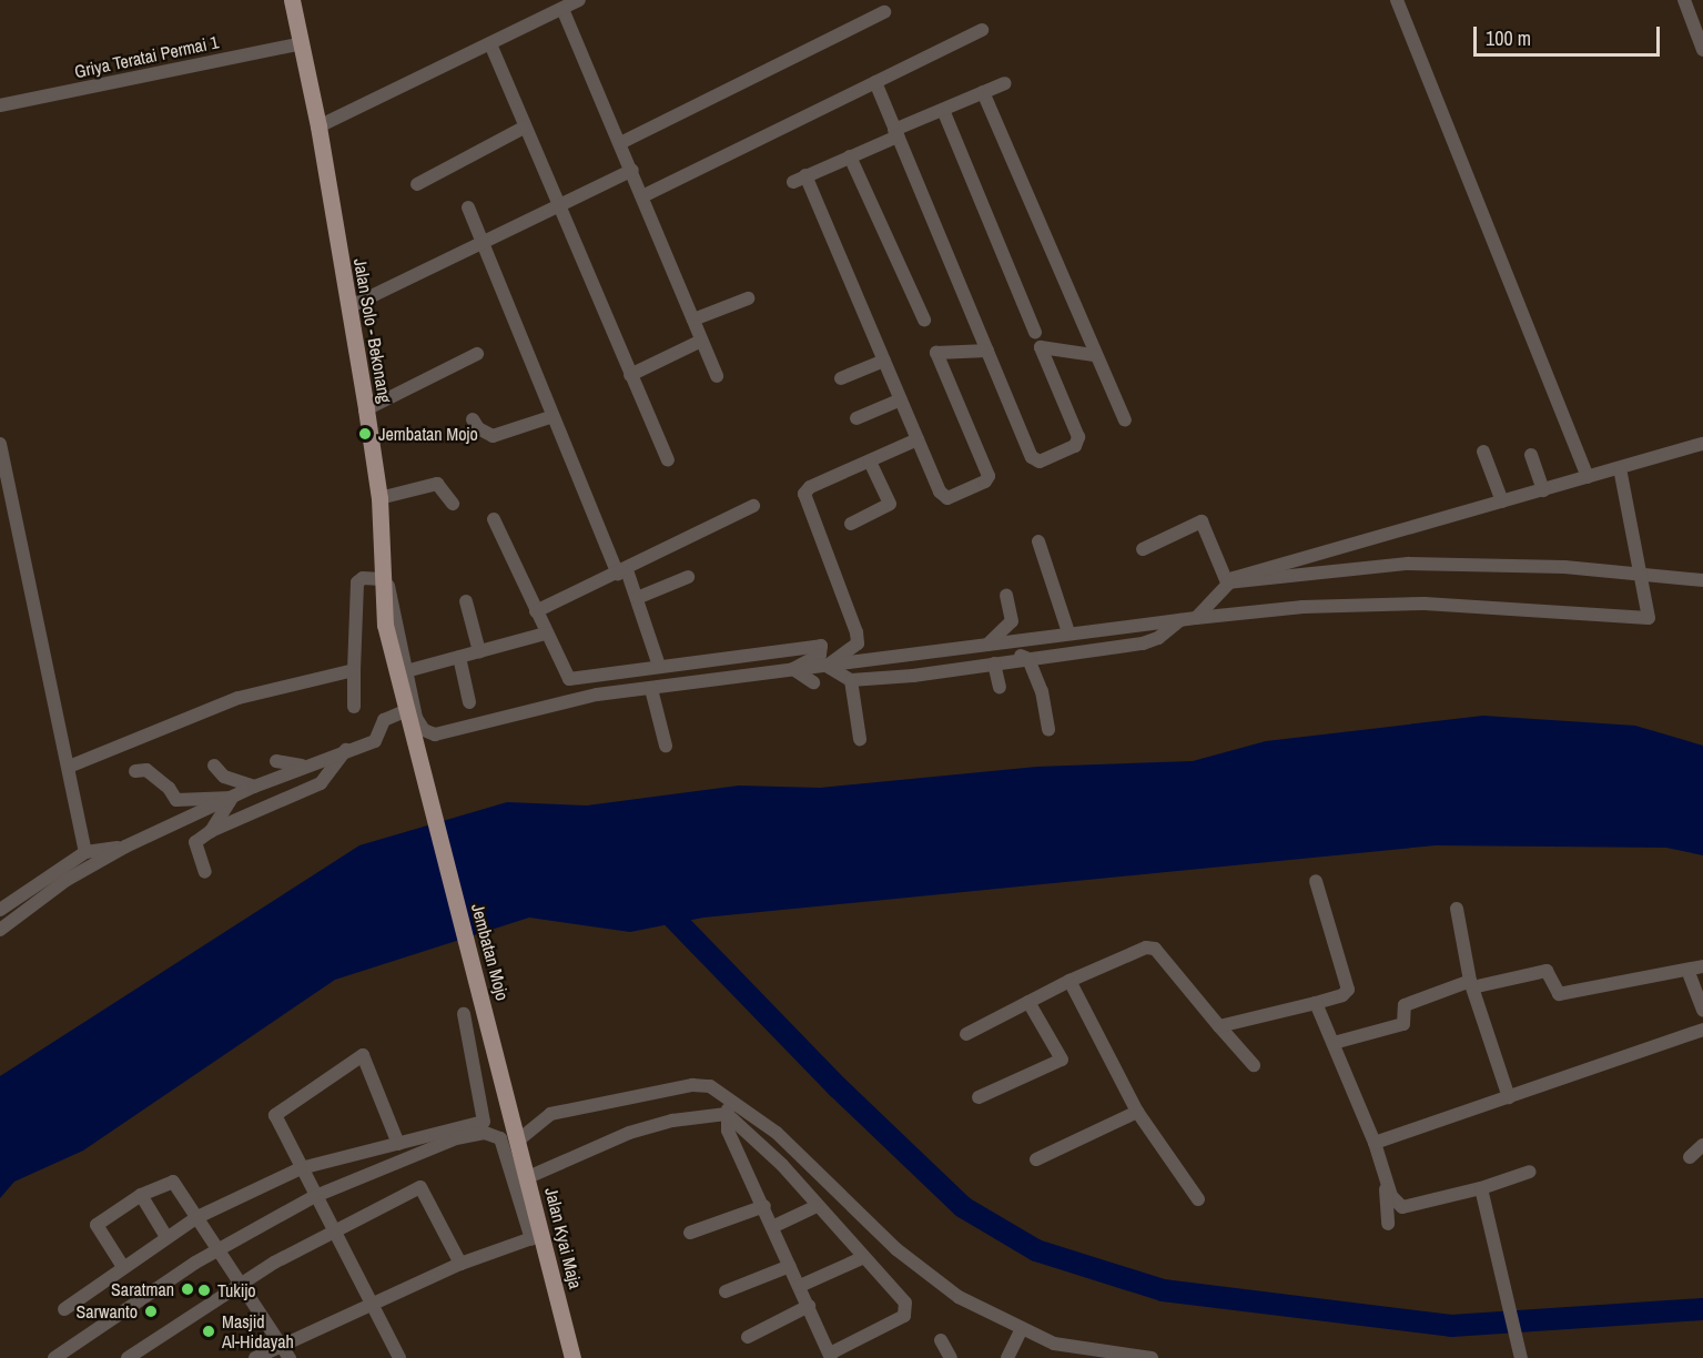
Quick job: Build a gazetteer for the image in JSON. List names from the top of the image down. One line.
{"streets":{"main road":["Jalan Solo - Bekonang","Jembatan Mojo","Jalan Kyai Maja"],"street":["Griya Teratai Permai 1"]},"crossings":[["Griya Teratai Permai 1","Jalan Solo - Bekonang"],["Jalan Solo - Bekonang","Jembatan Mojo"],["Jembatan Mojo","Jalan Kyai Maja"]],"places":["Jembatan Mojo","Saratman","Tukijo","Sarwanto","Masjid Al-Hidayah"],"scale_bar":"100 m"}
